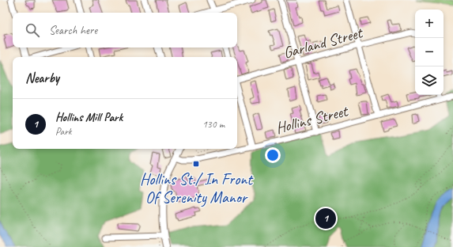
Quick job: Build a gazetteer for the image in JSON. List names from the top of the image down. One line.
{"streets":{"street":["Garland Street","Hollins Street"]},"places":{"transit":["Hollins St./ In Front Of Serenity Manor"]},"page":{"map_buttons":["+","−"],"search":"Search here","heading":"Nearby","list":[{"mark":"1","name":"Hollins Mill Park","note":"Park","value":"130 m"}],"pins":"1"}}
